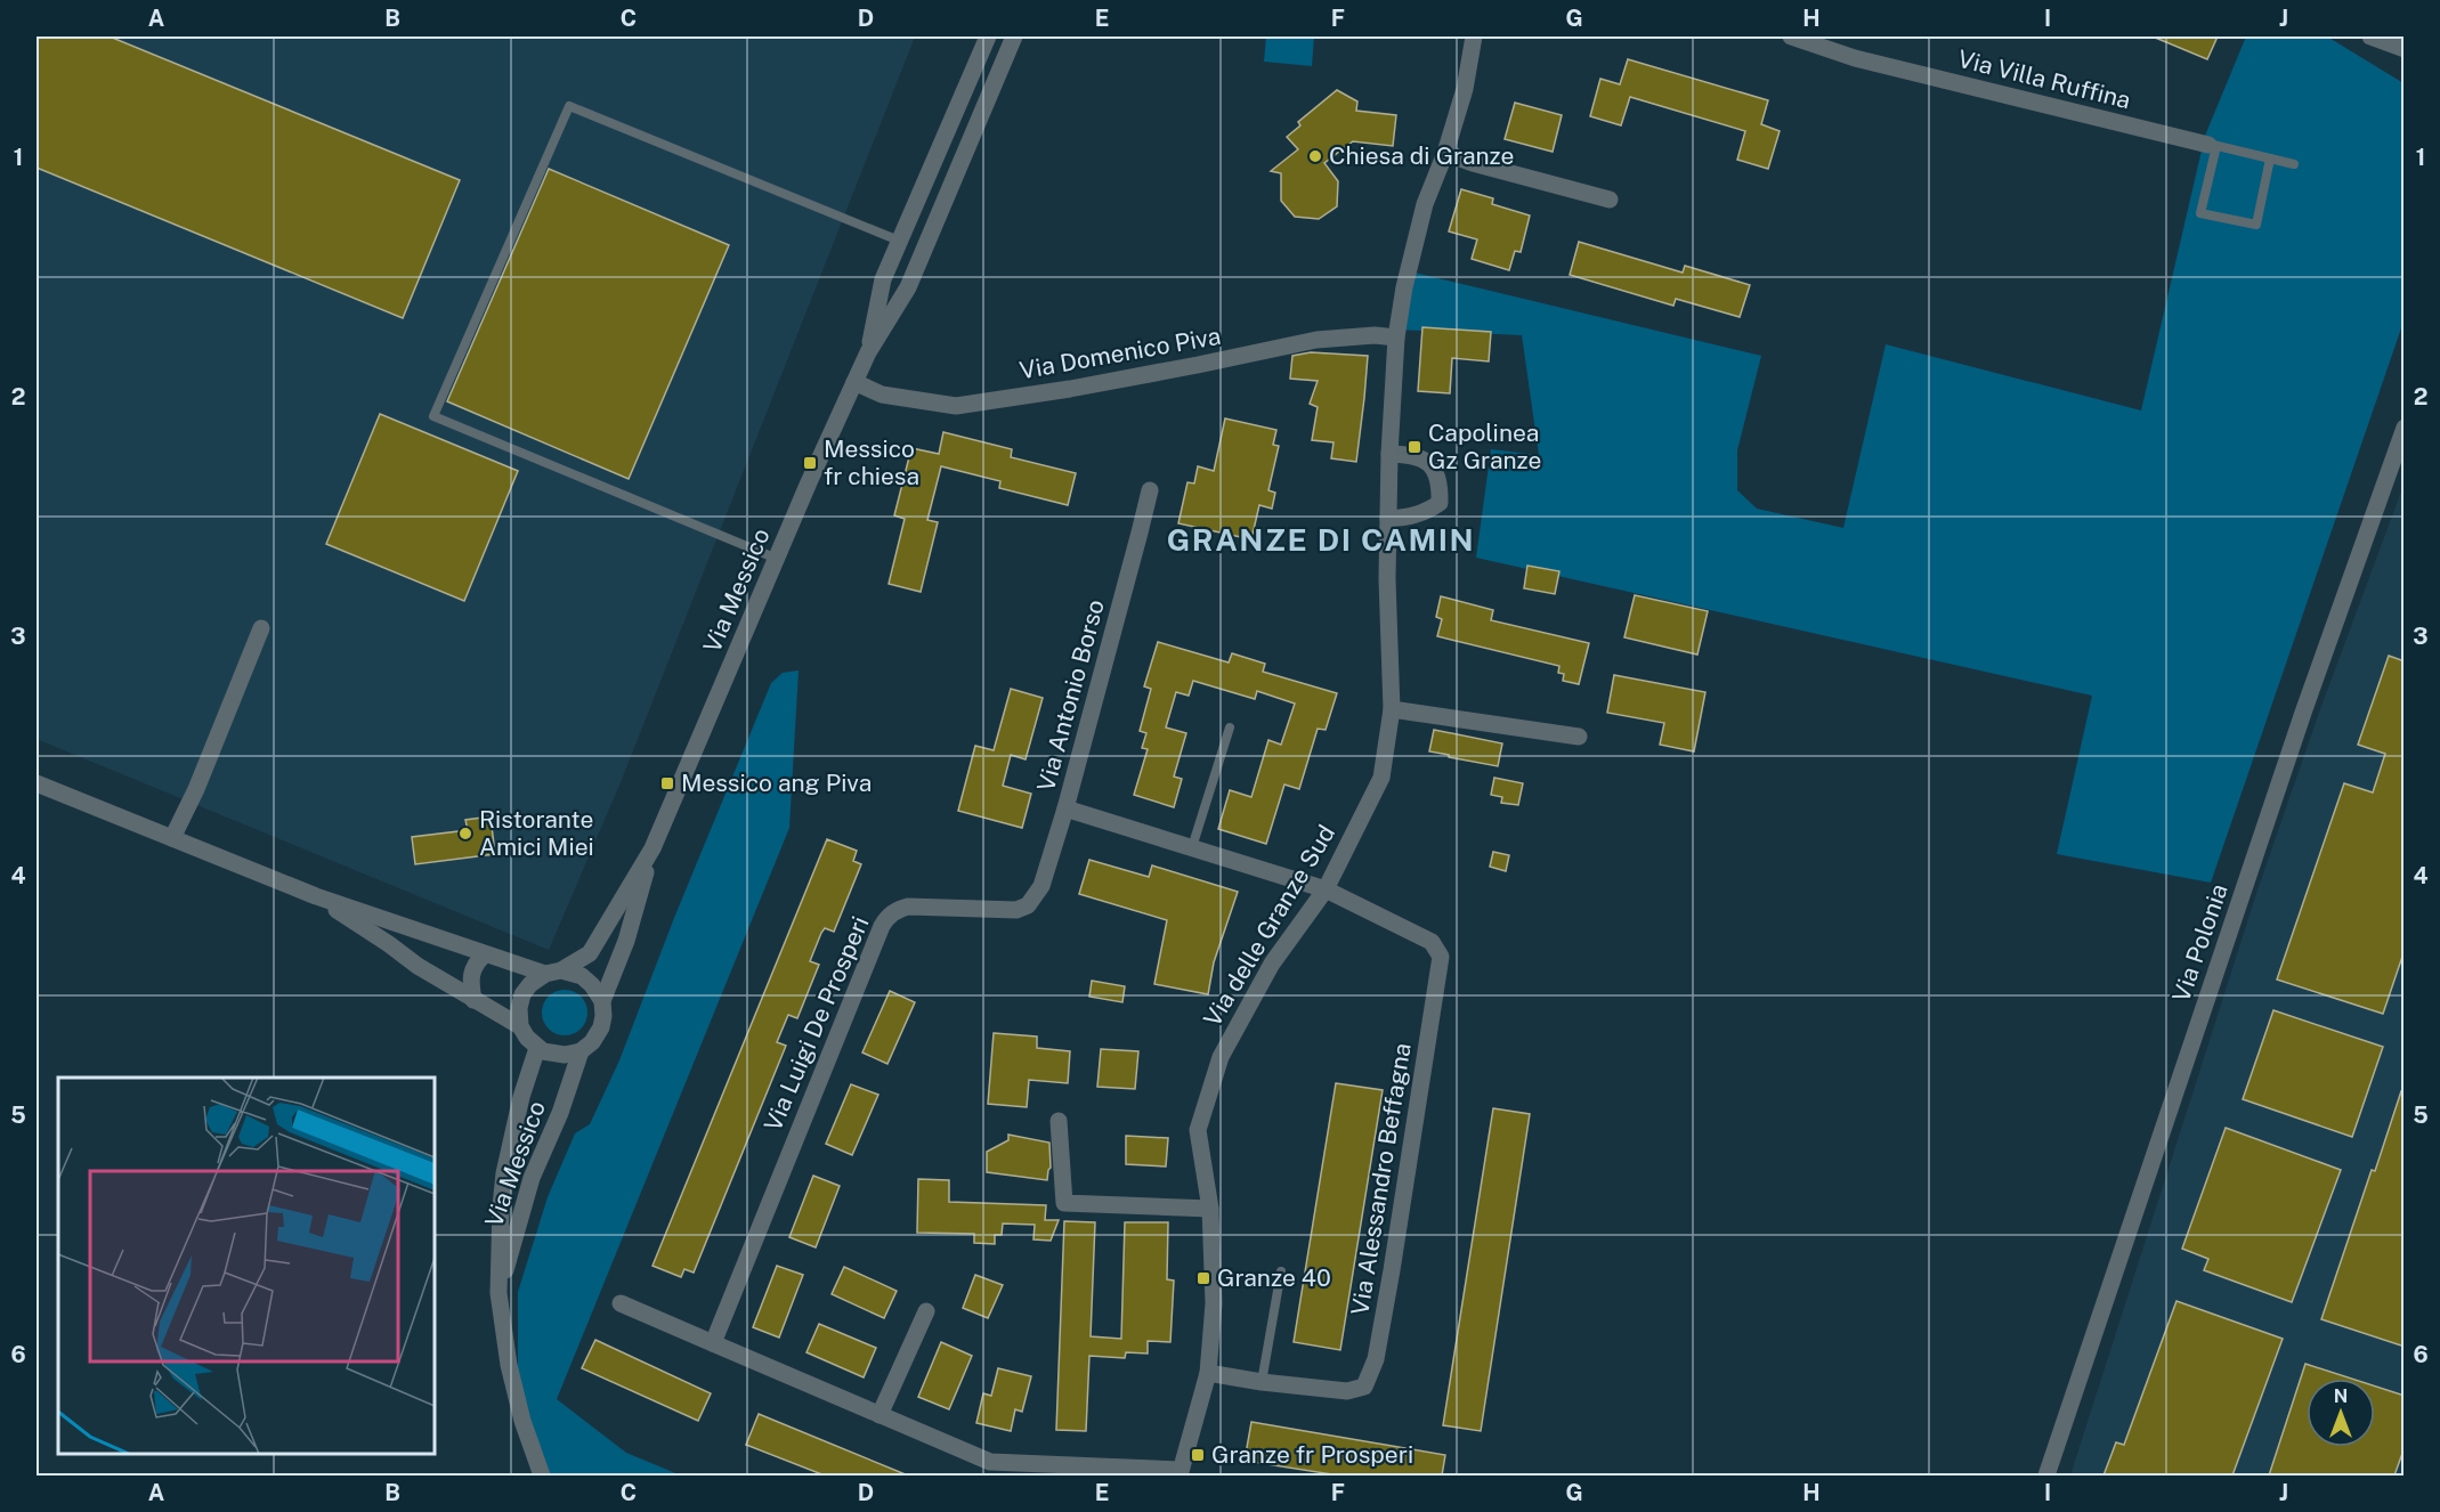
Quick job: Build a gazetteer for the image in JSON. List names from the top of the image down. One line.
{"streets":{"street":["Via Villa Ruffina","Via Domenico Piva","Via Messico","Via Antonio Borso","Via delle Granze Sud","Via Polonia","Via Luigi De Prosperi","Via Alessandro Beffagna"]},"crossings":[["Via Domenico Piva","Via Messico"],["Via Domenico Piva","Via delle Granze Sud"],["Via Antonio Borso","Via delle Granze Sud"],["Via Antonio Borso","Via Luigi De Prosperi"],["Via Antonio Borso","Via Alessandro Beffagna"],["Via delle Granze Sud","Via Alessandro Beffagna"]],"districts":["GRANZE DI CAMIN"],"places":{"other":["Chiesa di Granze","Ristorante Amici Miei"],"transit":["Capolinea Gz Granze","Messico fr chiesa","Messico ang Piva","Granze 40","Granze fr Prosperi"]},"north":"top","grid":{"columns":["A","B","C","D","E","F","G","H","I","J"],"rows":["1","2","3","4","5","6"]}}
